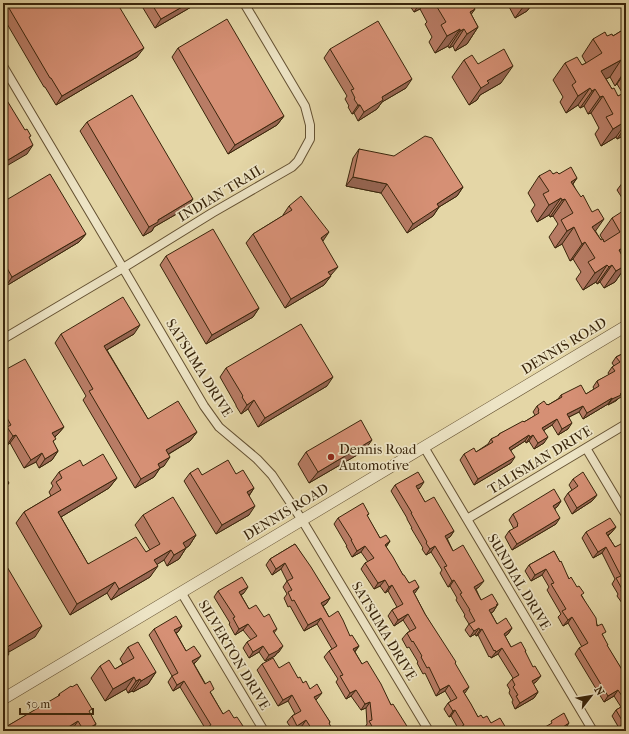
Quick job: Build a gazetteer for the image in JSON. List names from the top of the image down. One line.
{"streets":{"street":["INDIAN TRAIL","DENNIS ROAD","SATSUMA DRIVE","TALISMAN DRIVE","SUNDIAL DRIVE","SILVERTON DRIVE"]},"crossings":[["INDIAN TRAIL","SATSUMA DRIVE"],["DENNIS ROAD","SATSUMA DRIVE"],["DENNIS ROAD","SUNDIAL DRIVE"],["DENNIS ROAD","SILVERTON DRIVE"],["TALISMAN DRIVE","SUNDIAL DRIVE"]],"places":["Dennis Road Automotive"],"scale_bar":"50 m","north":"top right"}
